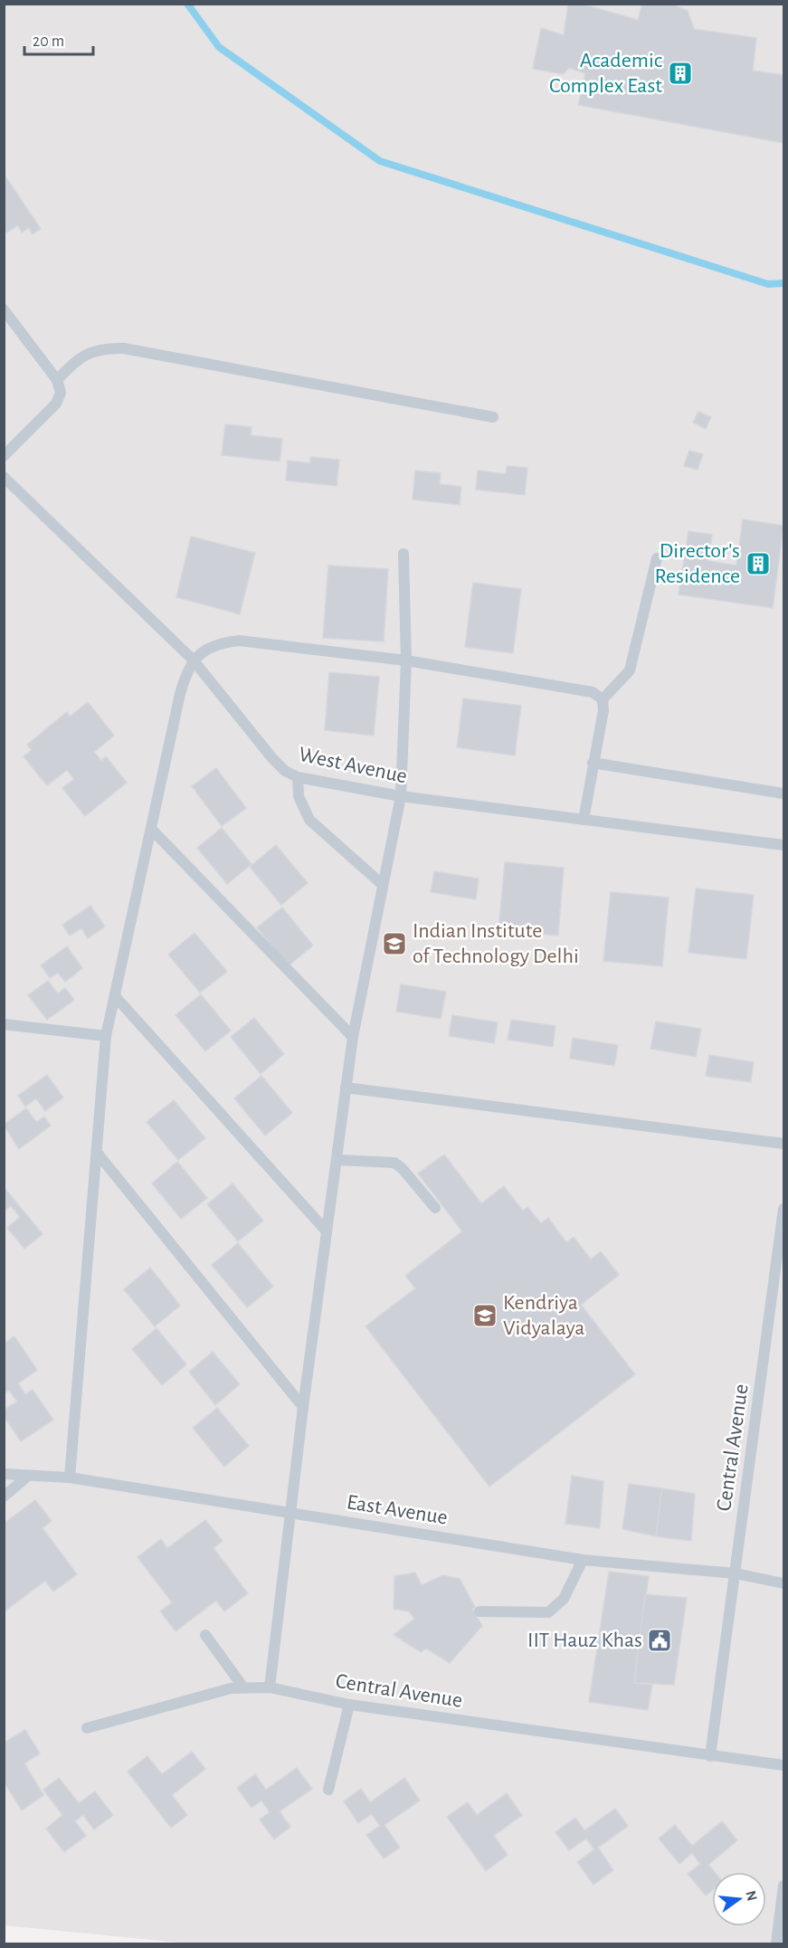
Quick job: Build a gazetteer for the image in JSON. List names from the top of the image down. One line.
{"streets":{"lane":["West Avenue","Central Avenue","East Avenue"]},"crossings":[["Central Avenue","East Avenue"]],"places":{"building":["Academic Complex East","Director's Residence"],"school or university":["Indian Institute of Technology Delhi","Kendriya Vidyalaya"],"public building":["IIT Hauz Khas"]},"scale_bar":"20 m","north":"right"}
